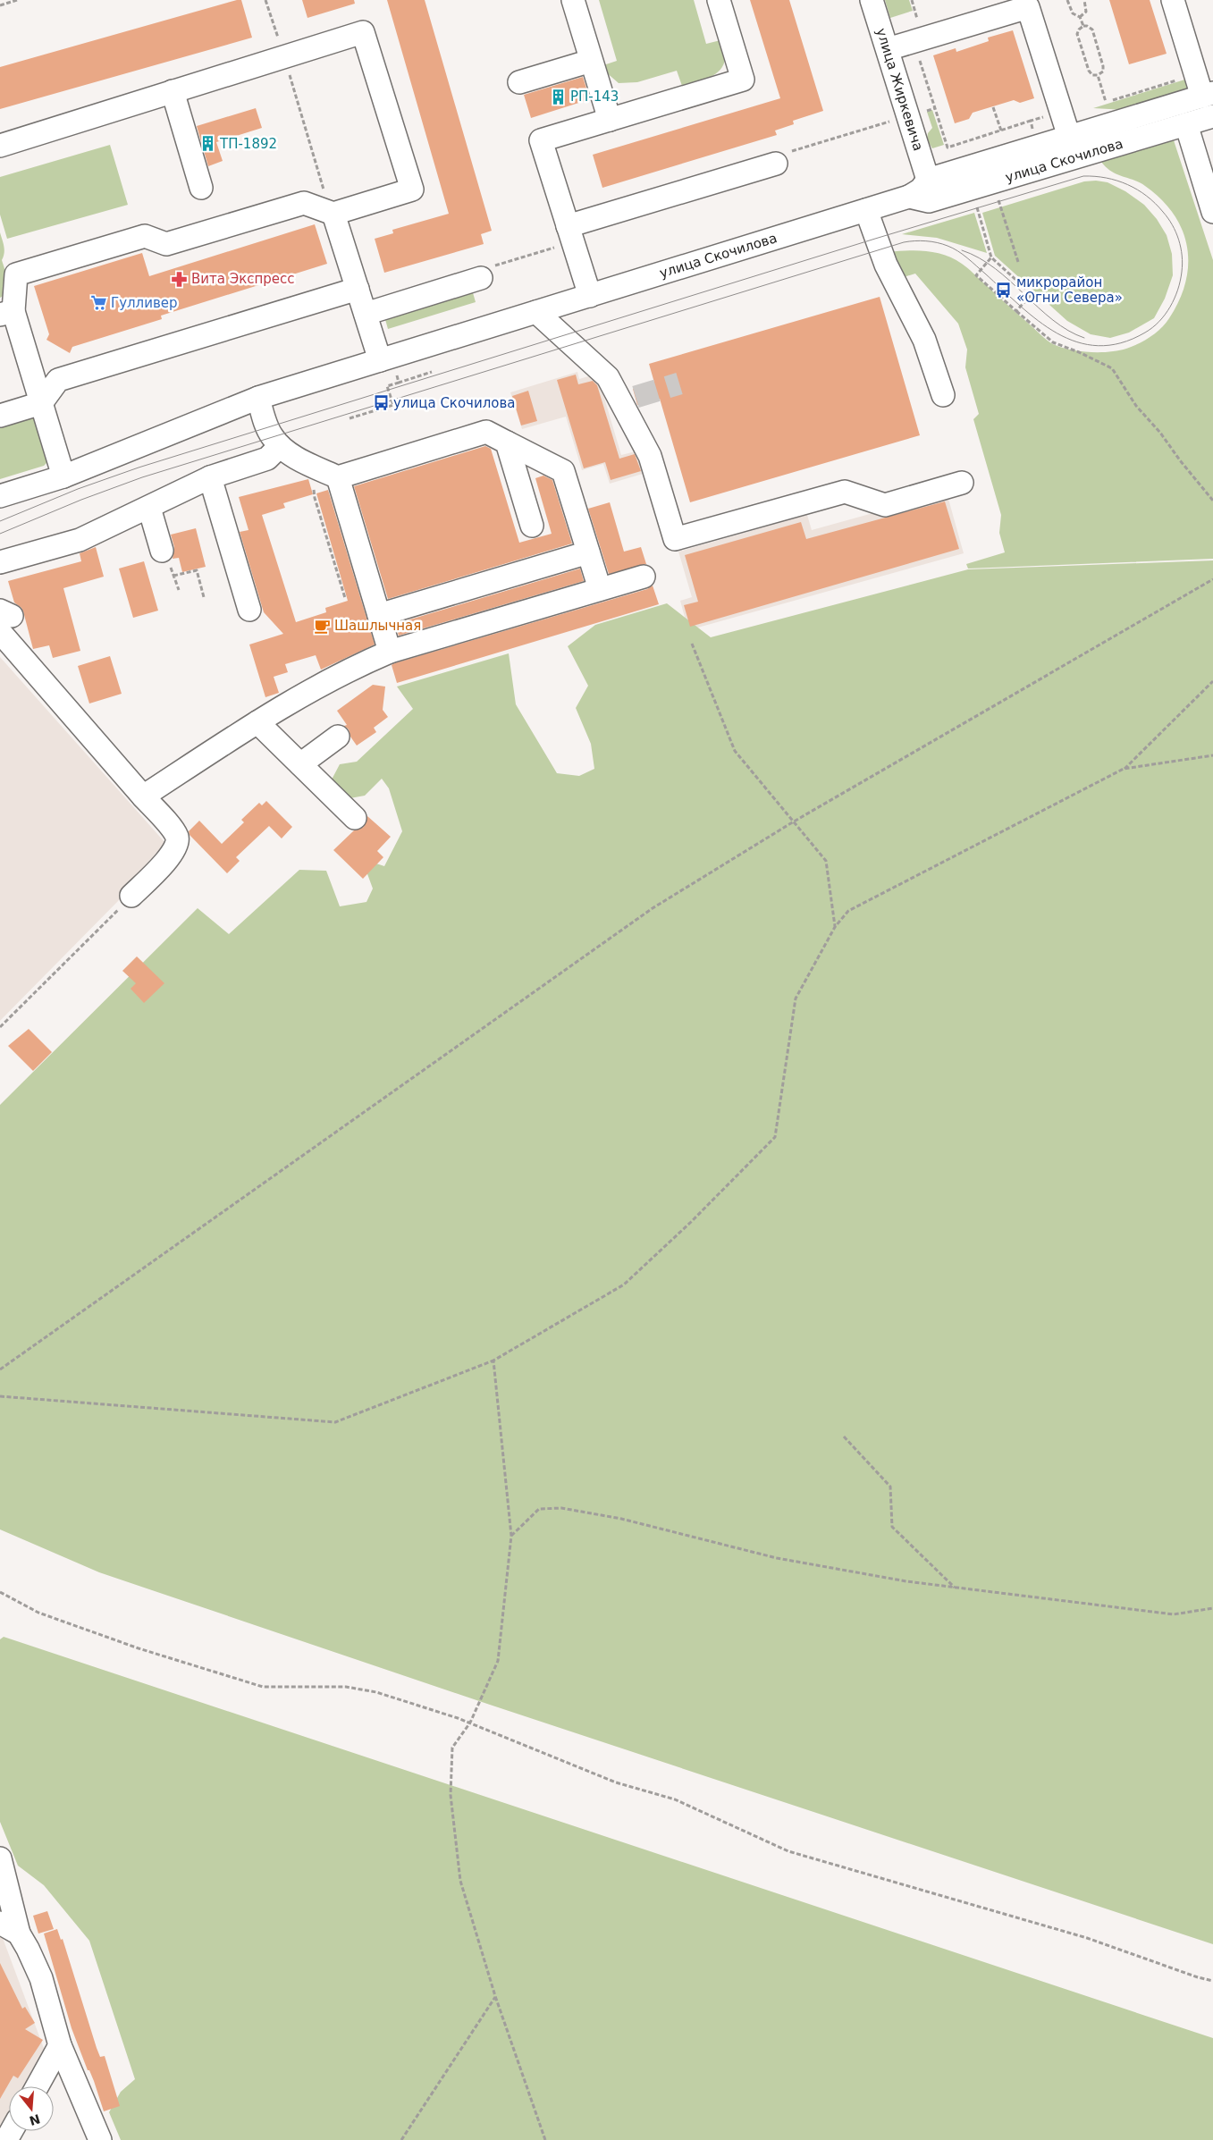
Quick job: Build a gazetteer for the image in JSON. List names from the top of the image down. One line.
{"streets":{"street":["улица Жиркевича","улица Скочилова"]},"places":{"building":["РП-143","ТП-1892"],"pharmacy":["Вита Экспресс"],"bus stop":["микрорайон «Огни Севера»","улица Скочилова"],"supermarket":["Гулливер"],"cafe":["Шашлычная"]},"north":"bottom"}
